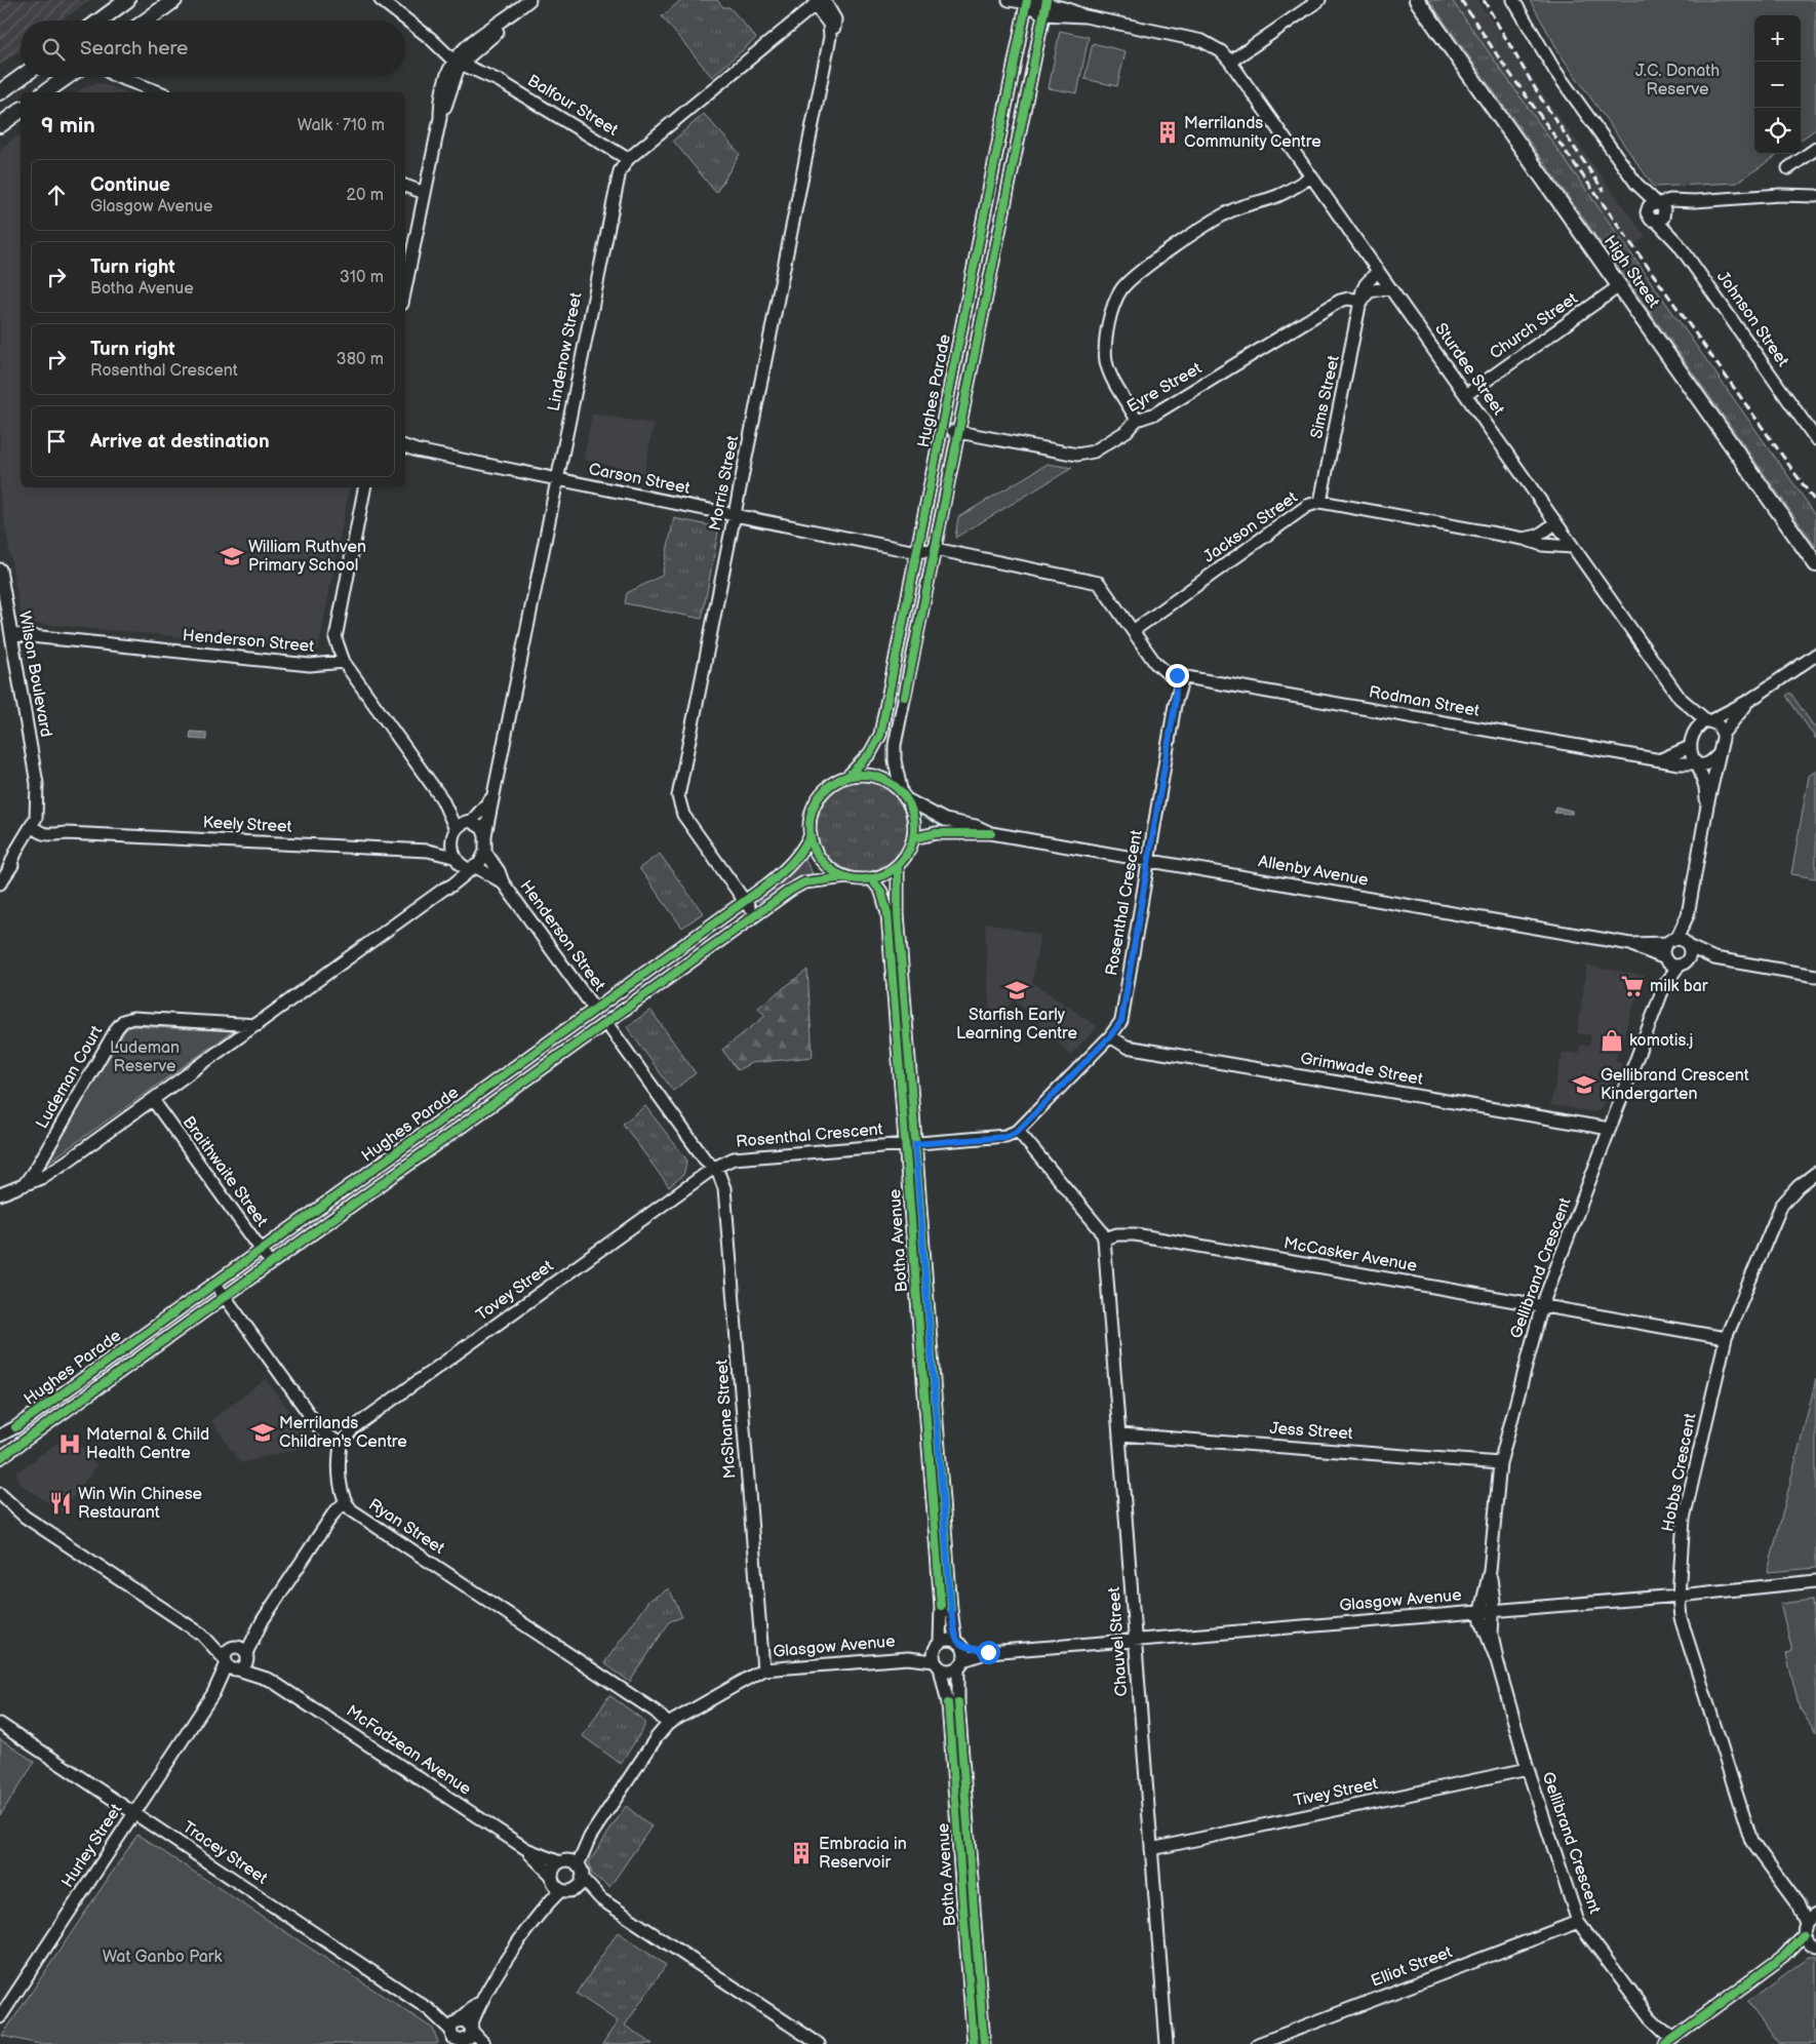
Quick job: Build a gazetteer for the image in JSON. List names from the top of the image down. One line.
{"streets":{"main road":["High Street"],"street":["Balfour Street","Johnson Street","Church Street","Lindenow Street","Sturdee Street","Eyre Street","Hughes Parade","Sims Street","Carson Street","Morris Street","Jackson Street","Henderson Street","Wilson Boulevard","Rodman Street","Keely Street","Allenby Avenue","Rosenthal Crescent","Grimwade Street","Ludeman Court","Braithwaite Street","Botha Avenue","McCasker Avenue","Gellibrand Crescent","Tovey Street","McShane Street","Jess Street","Hobbs Crescent","Ryan Street","Glasgow Avenue","Chauvel Street","McFadzean Avenue","Tivey Street","Hurley Street","Tracey Street","Elliot Street"]},"crossings":[["Balfour Street","Lindenow Street"],["High Street","Church Street"],["Church Street","Sturdee Street"],["Lindenow Street","Carson Street"],["Lindenow Street","Morris Street"],["Lindenow Street","Henderson Street"],["Lindenow Street","Keely Street"],["Sturdee Street","Hughes Parade"],["Sturdee Street","Sims Street"],["Sturdee Street","Jackson Street"],["Sturdee Street","Rodman Street"],["Eyre Street","Hughes Parade"],["Eyre Street","Sims Street"],["Hughes Parade","Carson Street"],["Hughes Parade","Morris Street"],["Hughes Parade","Henderson Street"],["Hughes Parade","Allenby Avenue"],["Hughes Parade","Braithwaite Street"],["Hughes Parade","Botha Avenue"],["Sims Street","Jackson Street"],["Carson Street","Morris Street"],["Henderson Street","Wilson Boulevard"],["Henderson Street","Keely Street"],["Wilson Boulevard","Keely Street"],["Rodman Street","Rosenthal Crescent"],["Allenby Avenue","Rosenthal Crescent"],["Allenby Avenue","Botha Avenue"],["Allenby Avenue","Gellibrand Crescent"],["Rosenthal Crescent","Grimwade Street"],["Rosenthal Crescent","Botha Avenue"],["Rosenthal Crescent","Tovey Street"],["Rosenthal Crescent","McShane Street"],["Grimwade Street","Gellibrand Crescent"],["Botha Avenue","Glasgow Avenue"],["McCasker Avenue","Gellibrand Crescent"],["McCasker Avenue","Hobbs Crescent"],["McCasker Avenue","Chauvel Street"],["Gellibrand Crescent","Jess Street"],["Gellibrand Crescent","Glasgow Avenue"],["Gellibrand Crescent","Tivey Street"],["Gellibrand Crescent","Elliot Street"],["Tovey Street","McShane Street"],["Tovey Street","Ryan Street"],["McShane Street","Glasgow Avenue"],["Jess Street","Chauvel Street"],["Hobbs Crescent","Glasgow Avenue"],["Ryan Street","Glasgow Avenue"],["Glasgow Avenue","Chauvel Street"],["Glasgow Avenue","McFadzean Avenue"],["Chauvel Street","Tivey Street"],["McFadzean Avenue","Hurley Street"],["Hurley Street","Tracey Street"]],"parks":["J.C. Donath Reserve","Ludeman Reserve","Wat Ganbo Park"],"places":{"building":["Merrilands Community Centre","Embracia in Reservoir"],"school or university":["William Ruthven Primary School","Starfish Early Learning Centre","Gellibrand Crescent Kindergarten","Merrilands Children's Centre"],"supermarket":["milk bar"],"shop":["komotis.j"],"hospital":["Maternal & Child Health Centre"],"restaurant":["Win Win Chinese Restaurant"]},"page":{"map_buttons":["+","−"],"search":"Search here","heading":["9 min","Walk · 710 m"],"list":[["Continue","Glasgow Avenue","20 m"],["Turn right","Botha Avenue","310 m"],["Turn right","Rosenthal Crescent","380 m"],"Arrive at destination"]}}
